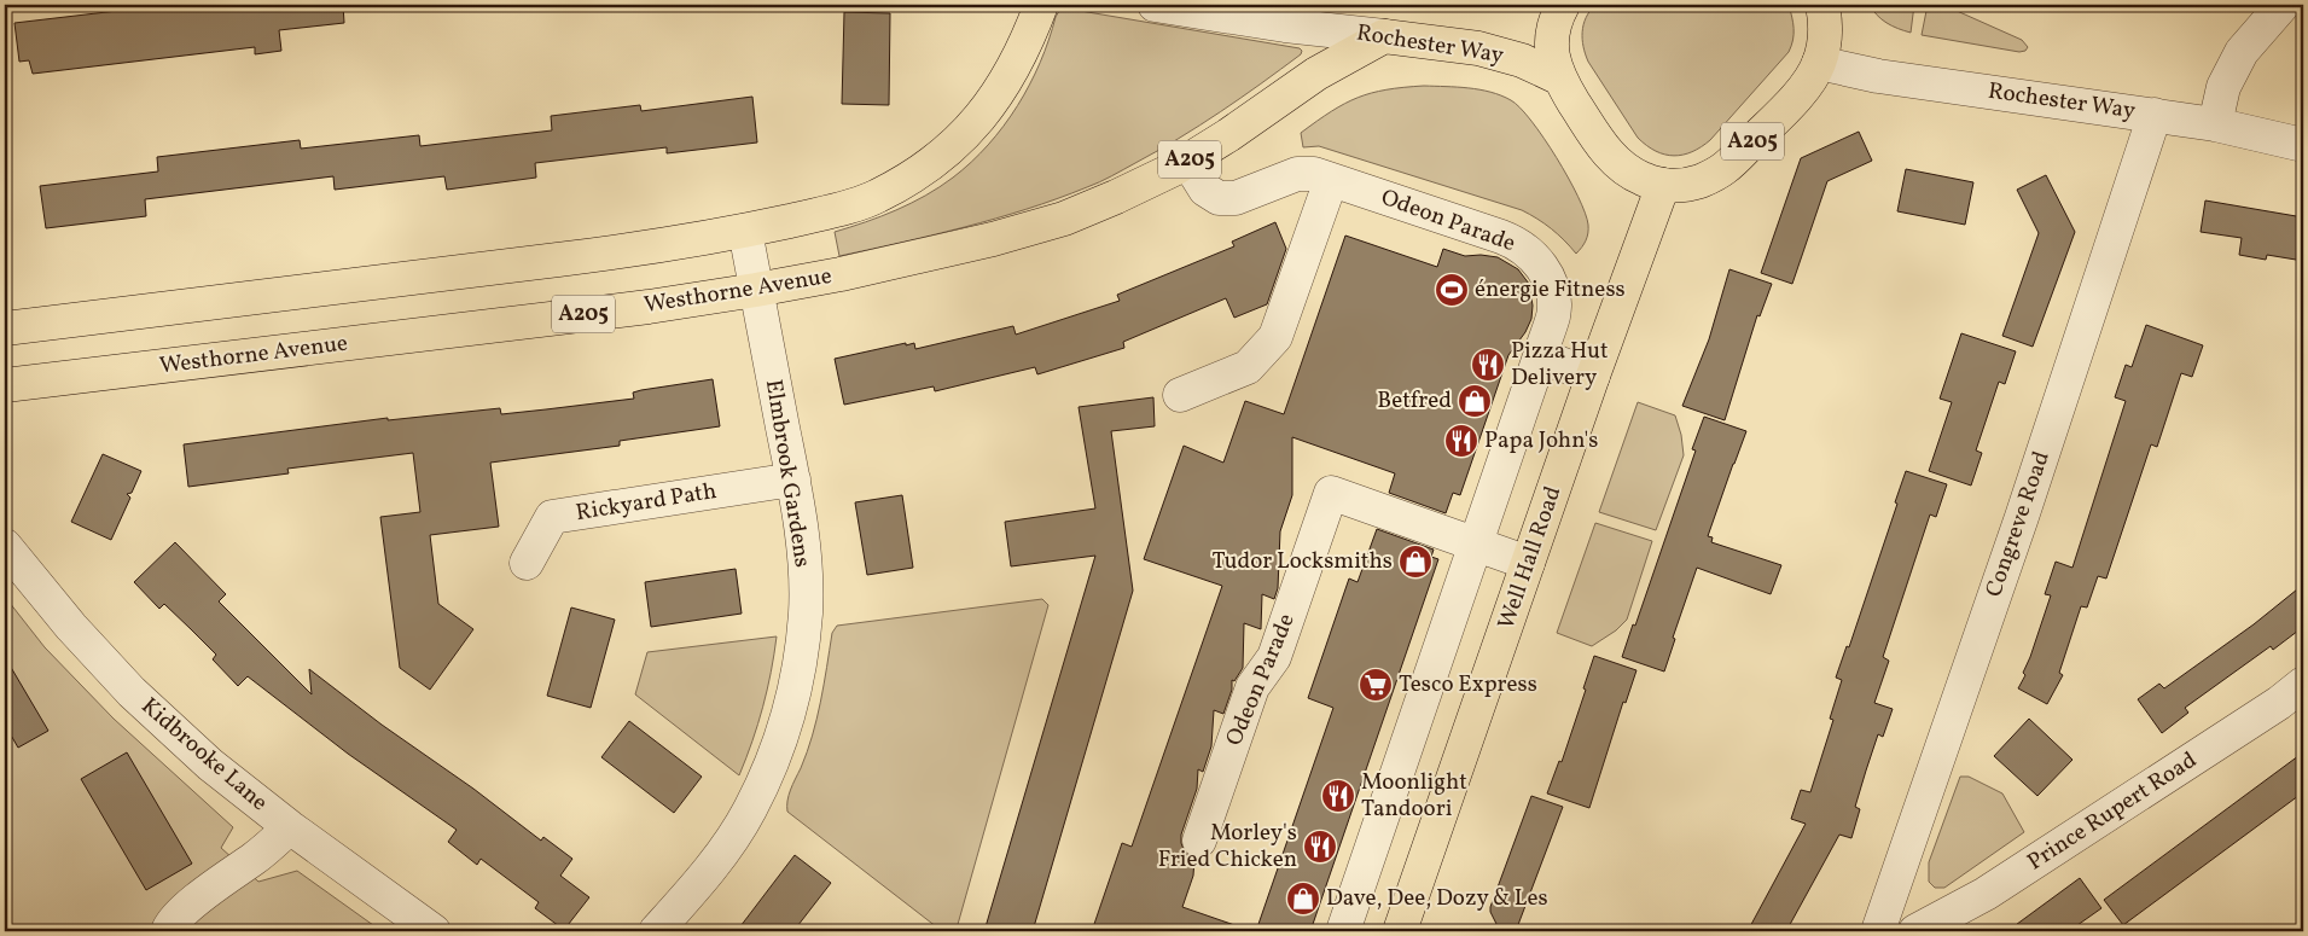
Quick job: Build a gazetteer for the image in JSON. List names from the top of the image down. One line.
{"streets":{"main road":["Rochester Way","A205","Westhorne Avenue","Well Hall Road"],"street":["Odeon Parade","Elmbrook Gardens","Rickyard Path","Congreve Road","Kidbrooke Lane","Prince Rupert Road"]},"crossings":[["Rochester Way","A205"],["Rochester Way","Westhorne Avenue"],["Rochester Way","Congreve Road"],["A205","Well Hall Road"],["Odeon Parade","Westhorne Avenue"],["Odeon Parade","Well Hall Road"],["Westhorne Avenue","Elmbrook Gardens"],["Elmbrook Gardens","Rickyard Path"]],"places":{"sports":["énergie Fitness"],"restaurant":["Pizza Hut Delivery","Papa John's","Moonlight Tandoori","Morley's Fried Chicken"],"shop":["Betfred","Tudor Locksmiths","Dave, Dee, Dozy & Les"],"supermarket":["Tesco Express"]}}
